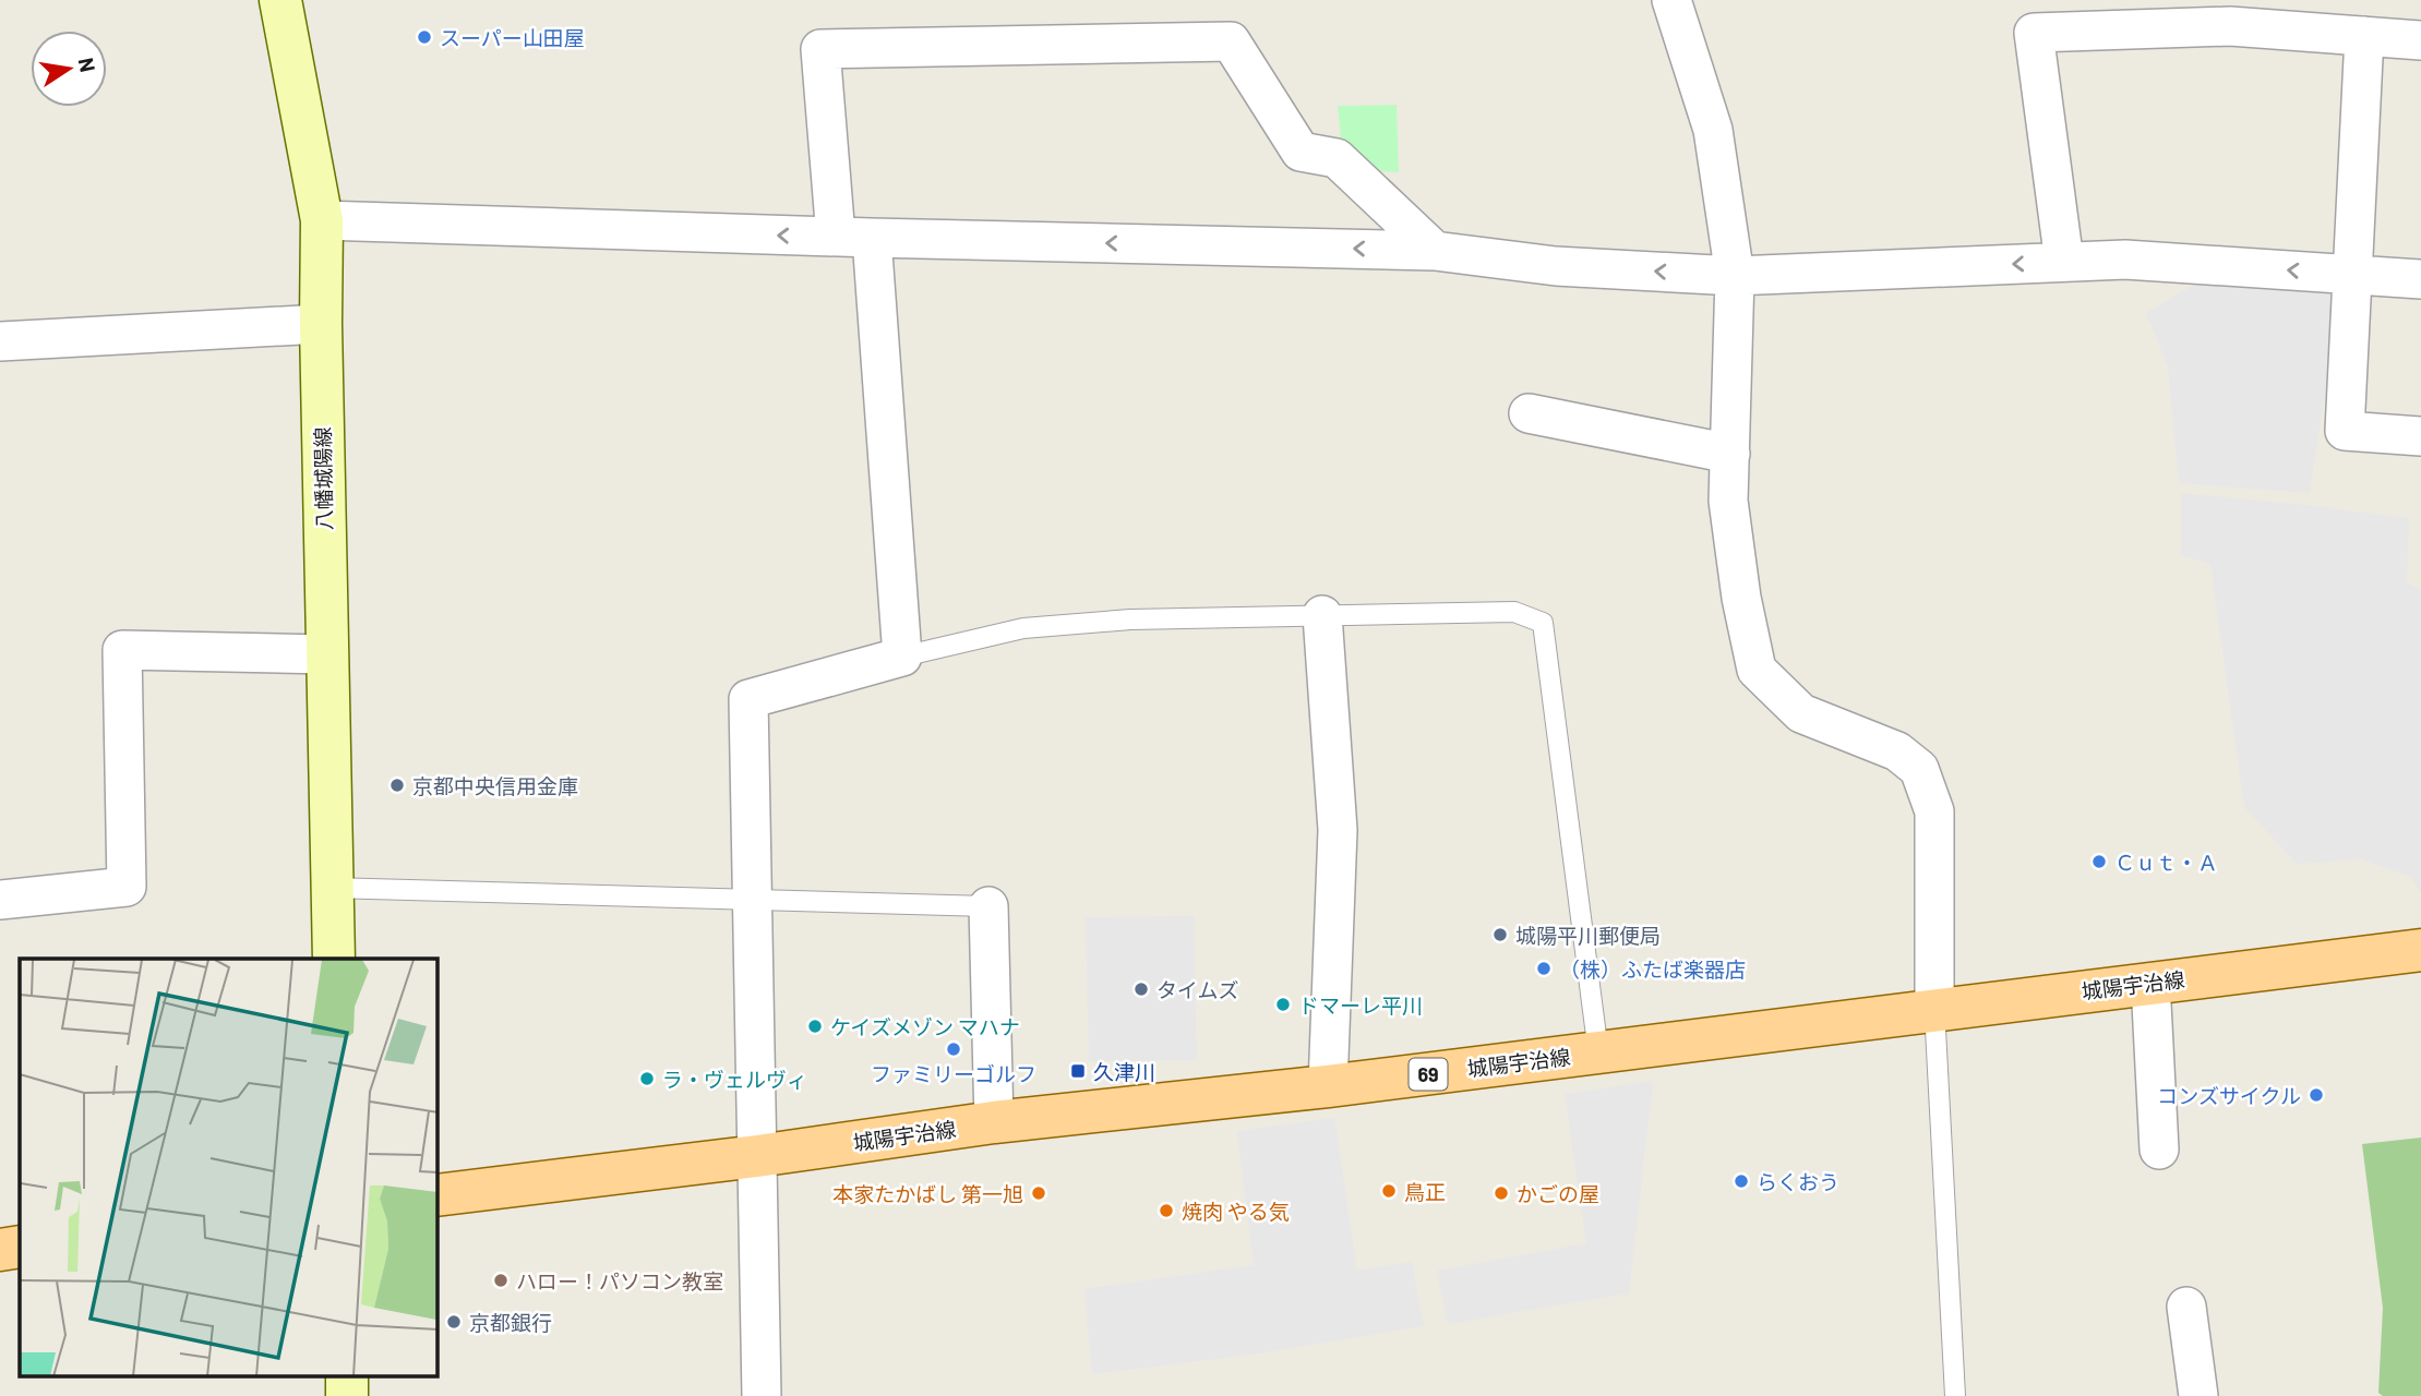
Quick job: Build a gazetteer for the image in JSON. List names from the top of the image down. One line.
{"streets":{"main road":["八幡城陽線","城陽宇治線","69"]},"places":{"other":["スーパー山田屋","京都中央信用金庫","Ｃｕｔ・Ａ","城陽平川郵便局","（株）ふたば楽器店","タイムズ","ドマーレ平川","ケイズメゾン マハナ","ファミリーゴルフ","ラ・ヴェルヴィ","コンズサイクル","らくおう","鳥正","本家たかばし 第一旭","かごの屋","焼肉 やる気","ハロー！パソコン教室","京都銀行"],"transit":["久津川"]},"north":"right"}
